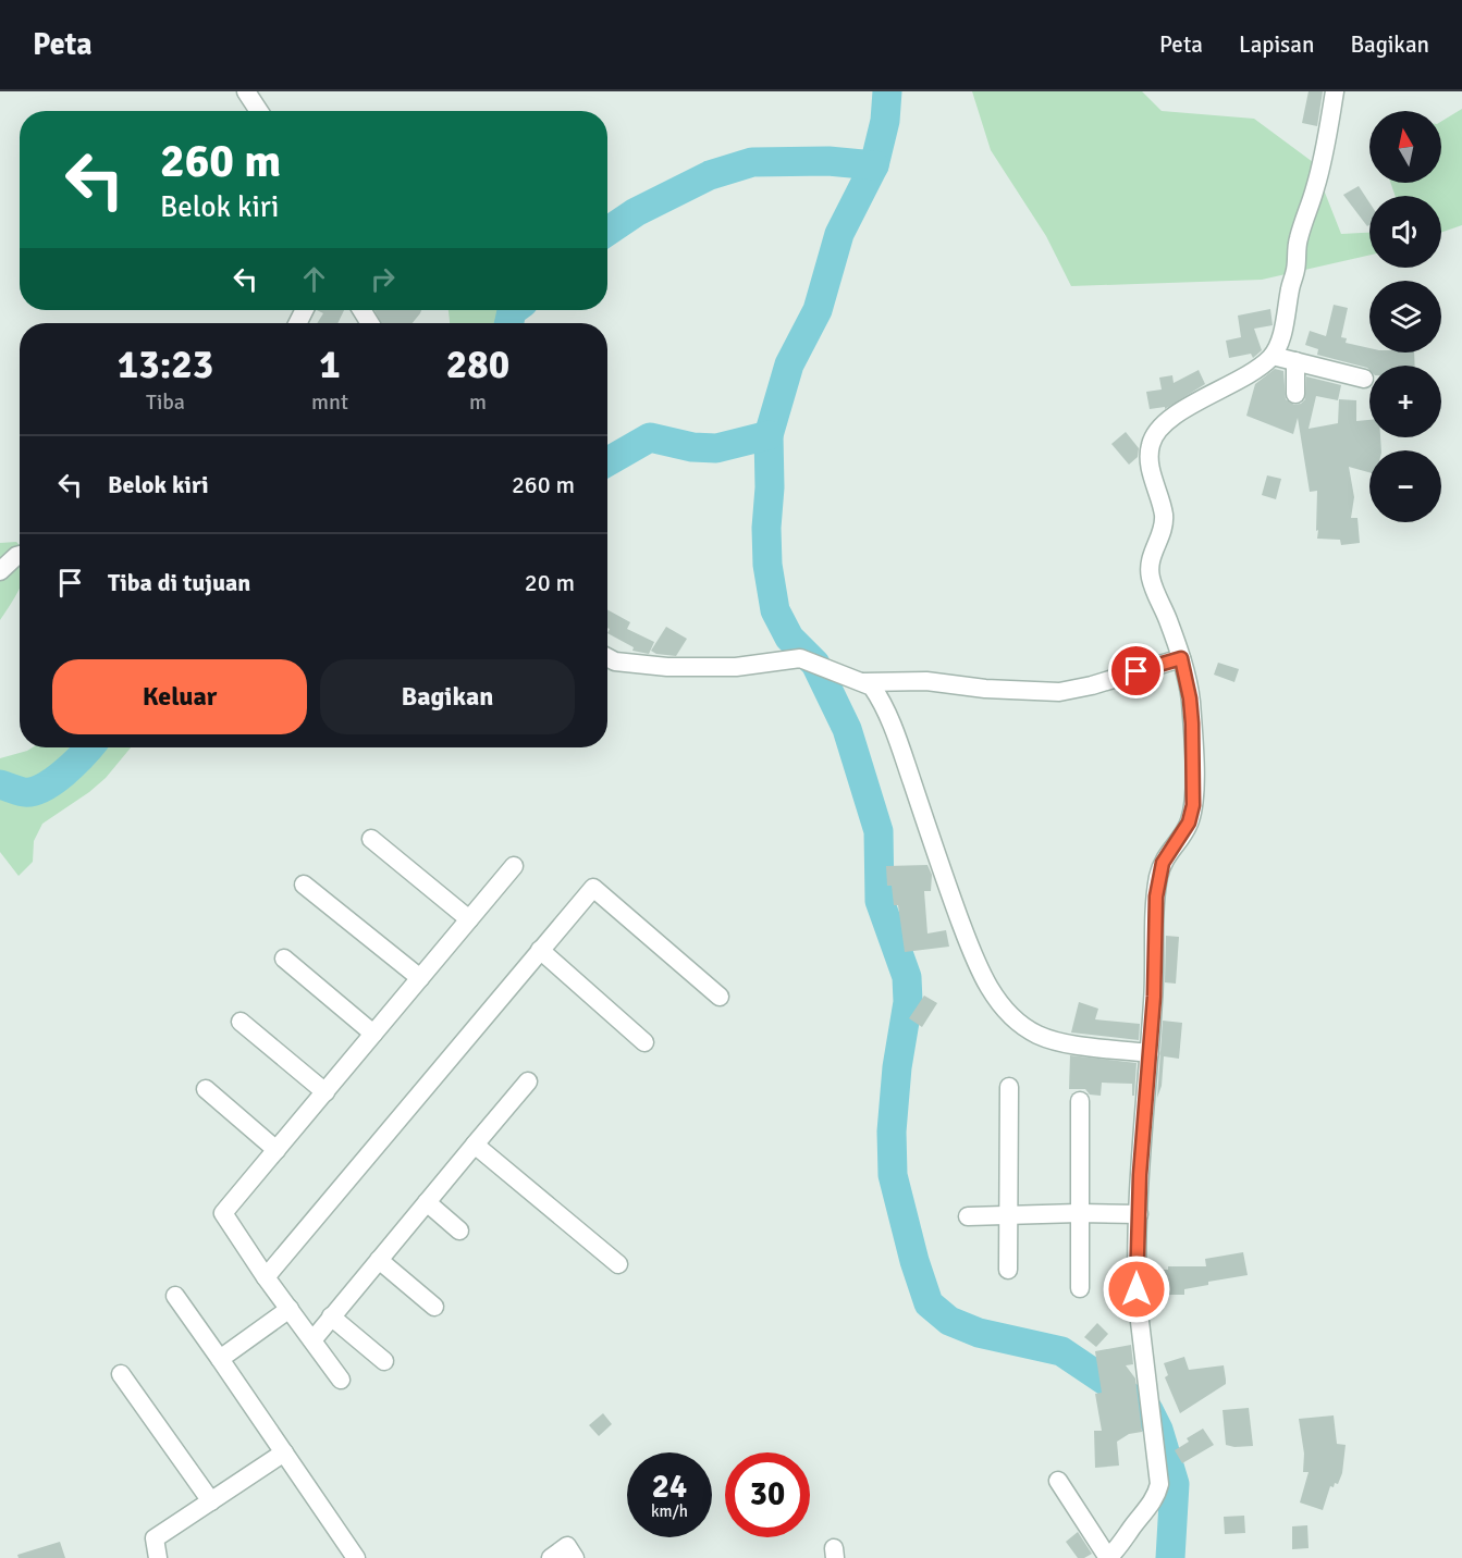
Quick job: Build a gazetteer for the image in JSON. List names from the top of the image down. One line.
{"north":"top","page":{"header":"Peta","nav":["Peta","Lapisan","Bagikan"],"map_buttons":["+","−"],"turn":["260 m","Belok kiri"],"eta":["13:23","Tiba","1","mnt","280","m"],"list":[{"name":"Belok kiri","value":"260 m"},{"name":"Tiba di tujuan","value":"20 m"}],"buttons":["Keluar","Bagikan"],"speed":"24 km/h","limit":"30"}}
